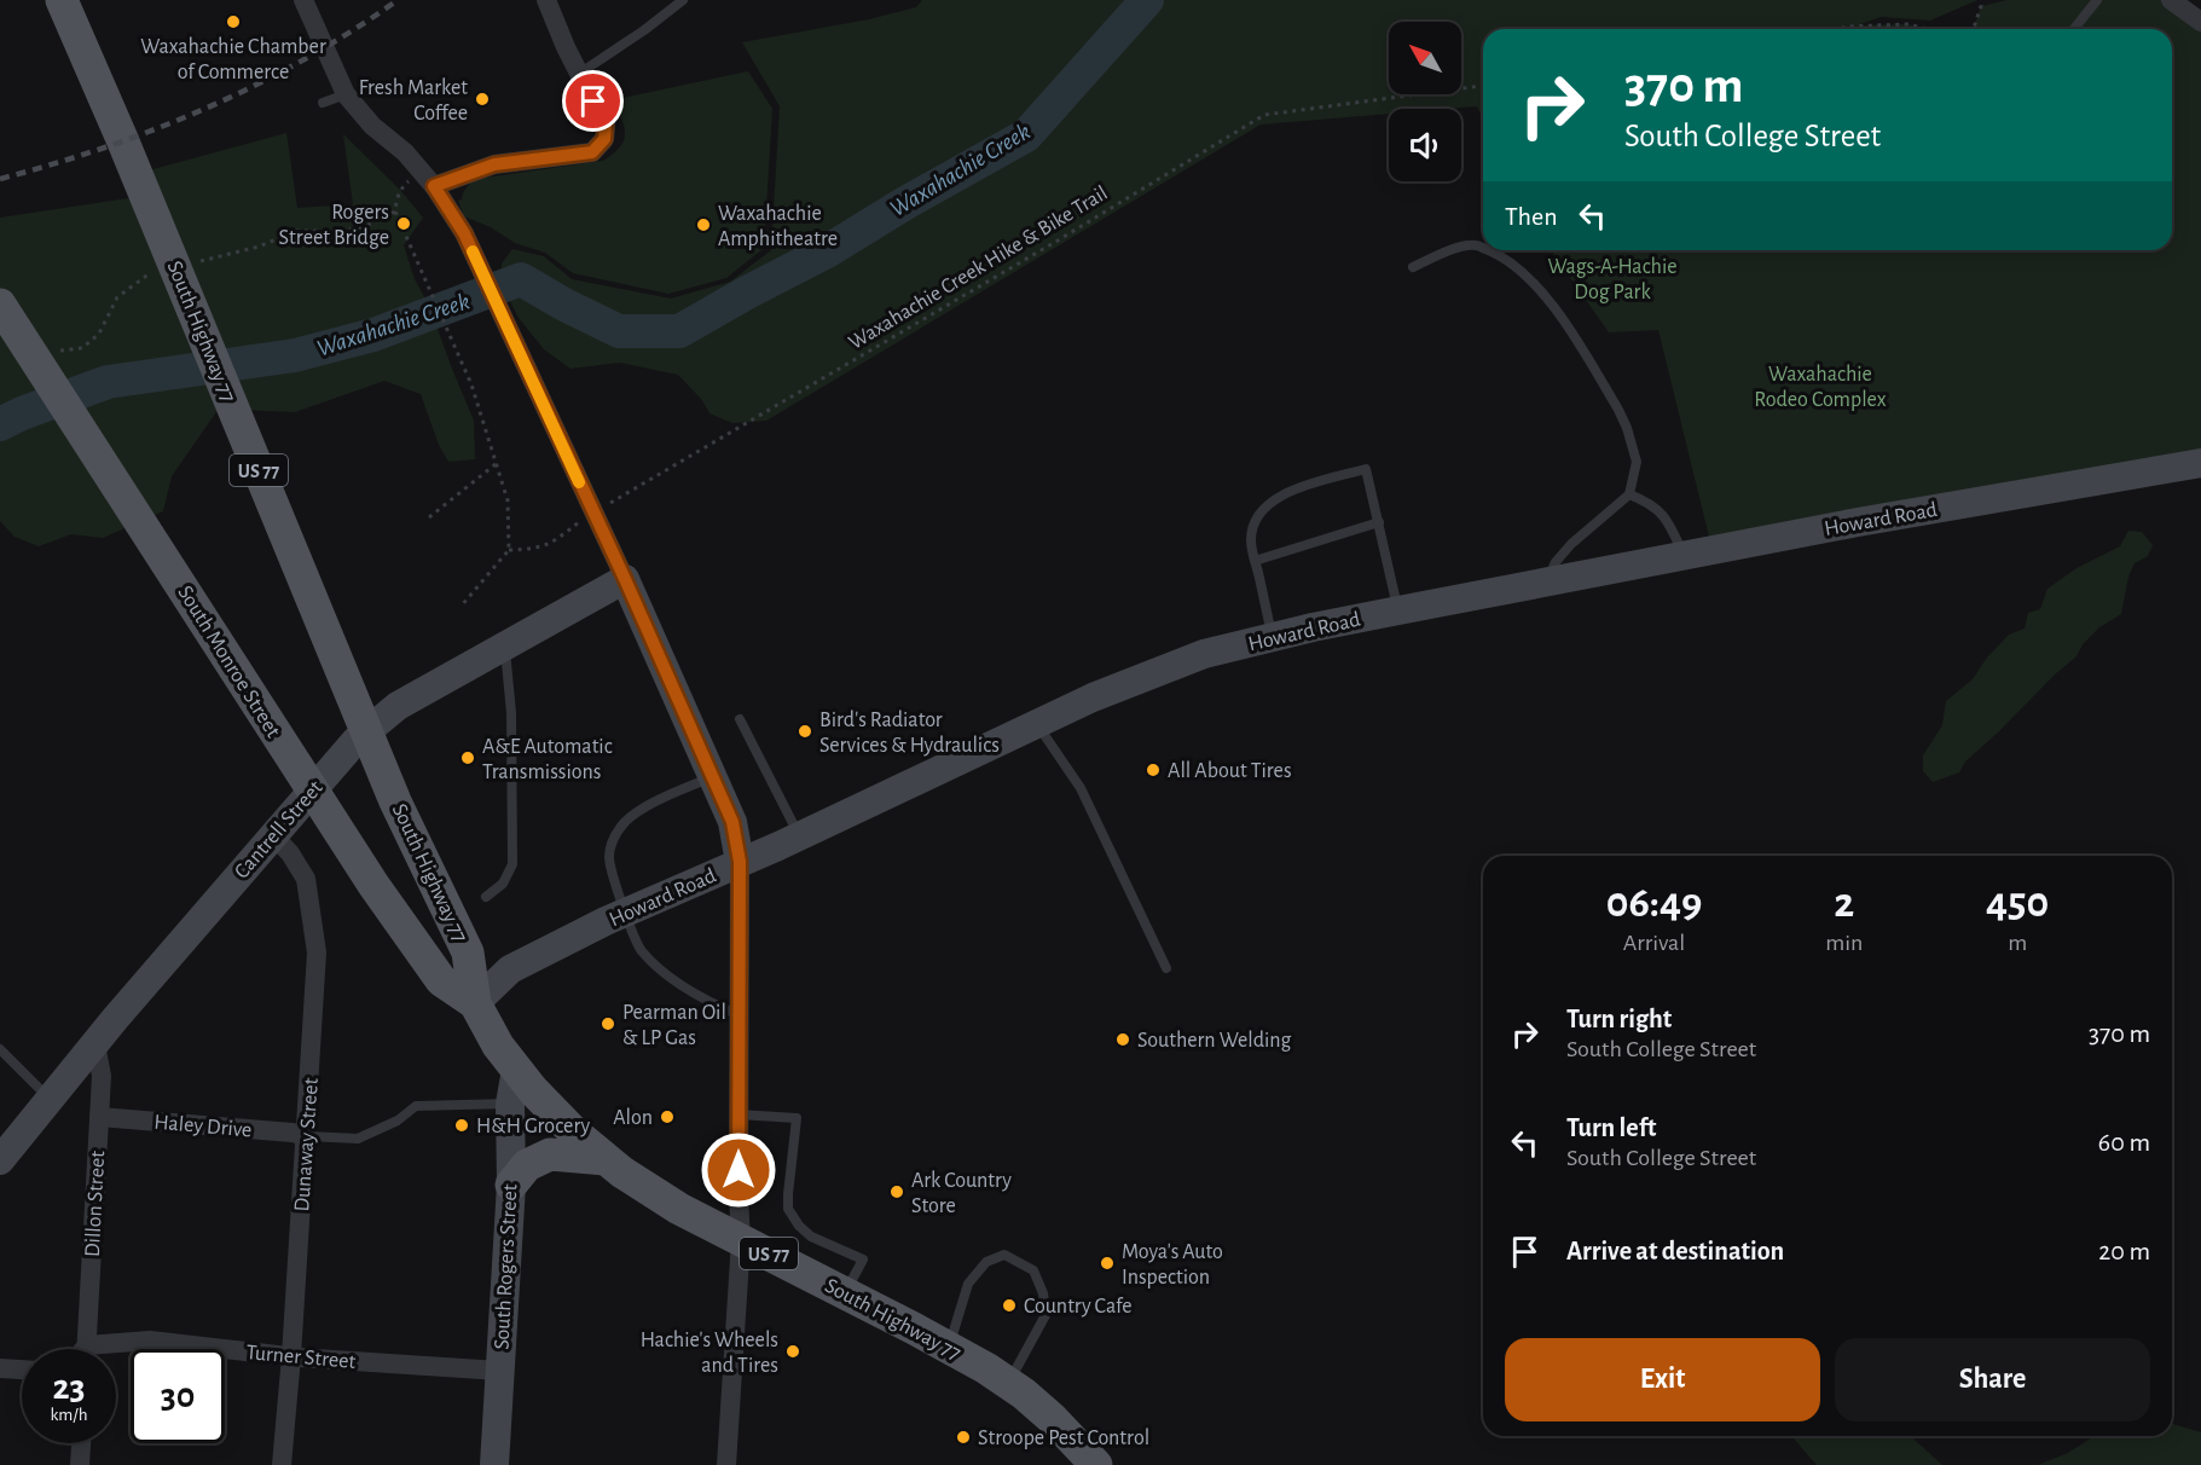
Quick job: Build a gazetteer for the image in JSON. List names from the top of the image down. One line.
{"streets":{"main road":["South Highway 77","US 77","Howard Road","South Monroe Street","Cantrell Street","South Rogers Street"],"street":["Haley Drive","Dunaway Street","Dillon Street","Turner Street"],"path":["Waxahachie Creek Hike & Bike Trail"]},"crossings":[["South Highway 77","Howard Road"],["South Highway 77","South Monroe Street"],["South Highway 77","South Rogers Street"],["Howard Road","South Monroe Street"],["Cantrell Street","Dunaway Street"],["Cantrell Street","Dillon Street"],["Haley Drive","Dunaway Street"],["Haley Drive","Dillon Street"],["Dunaway Street","Turner Street"],["South Rogers Street","Turner Street"]],"water":["Waxahachie Creek"],"parks":["Wags-A-Hachie Dog Park","Waxahachie Rodeo Complex"],"places":["Waxahachie Chamber of Commerce","Fresh Market Coffee","Rogers Street Bridge","Waxahachie Amphitheatre","Bird's Radiator Services & Hydraulics","A&E Automatic Transmissions","All About Tires","Pearman Oil & LP Gas","Southern Welding","Alon","H&H Grocery","Ark Country Store","Moya's Auto Inspection","Country Cafe","Hachie's Wheels and Tires","Stroope Pest Control"],"north":"top left","page":{"turn":["370 m","South College Street"],"then":"Then","eta":["06:49","Arrival","2","min","450","m"],"list":[{"name":"Turn right","note":"South College Street","value":"370 m"},{"name":"Turn left","note":"South College Street","value":"60 m"},{"name":"Arrive at destination","value":"20 m"}],"buttons":["Exit","Share"],"speed":"23 km/h","limit":"30"}}
